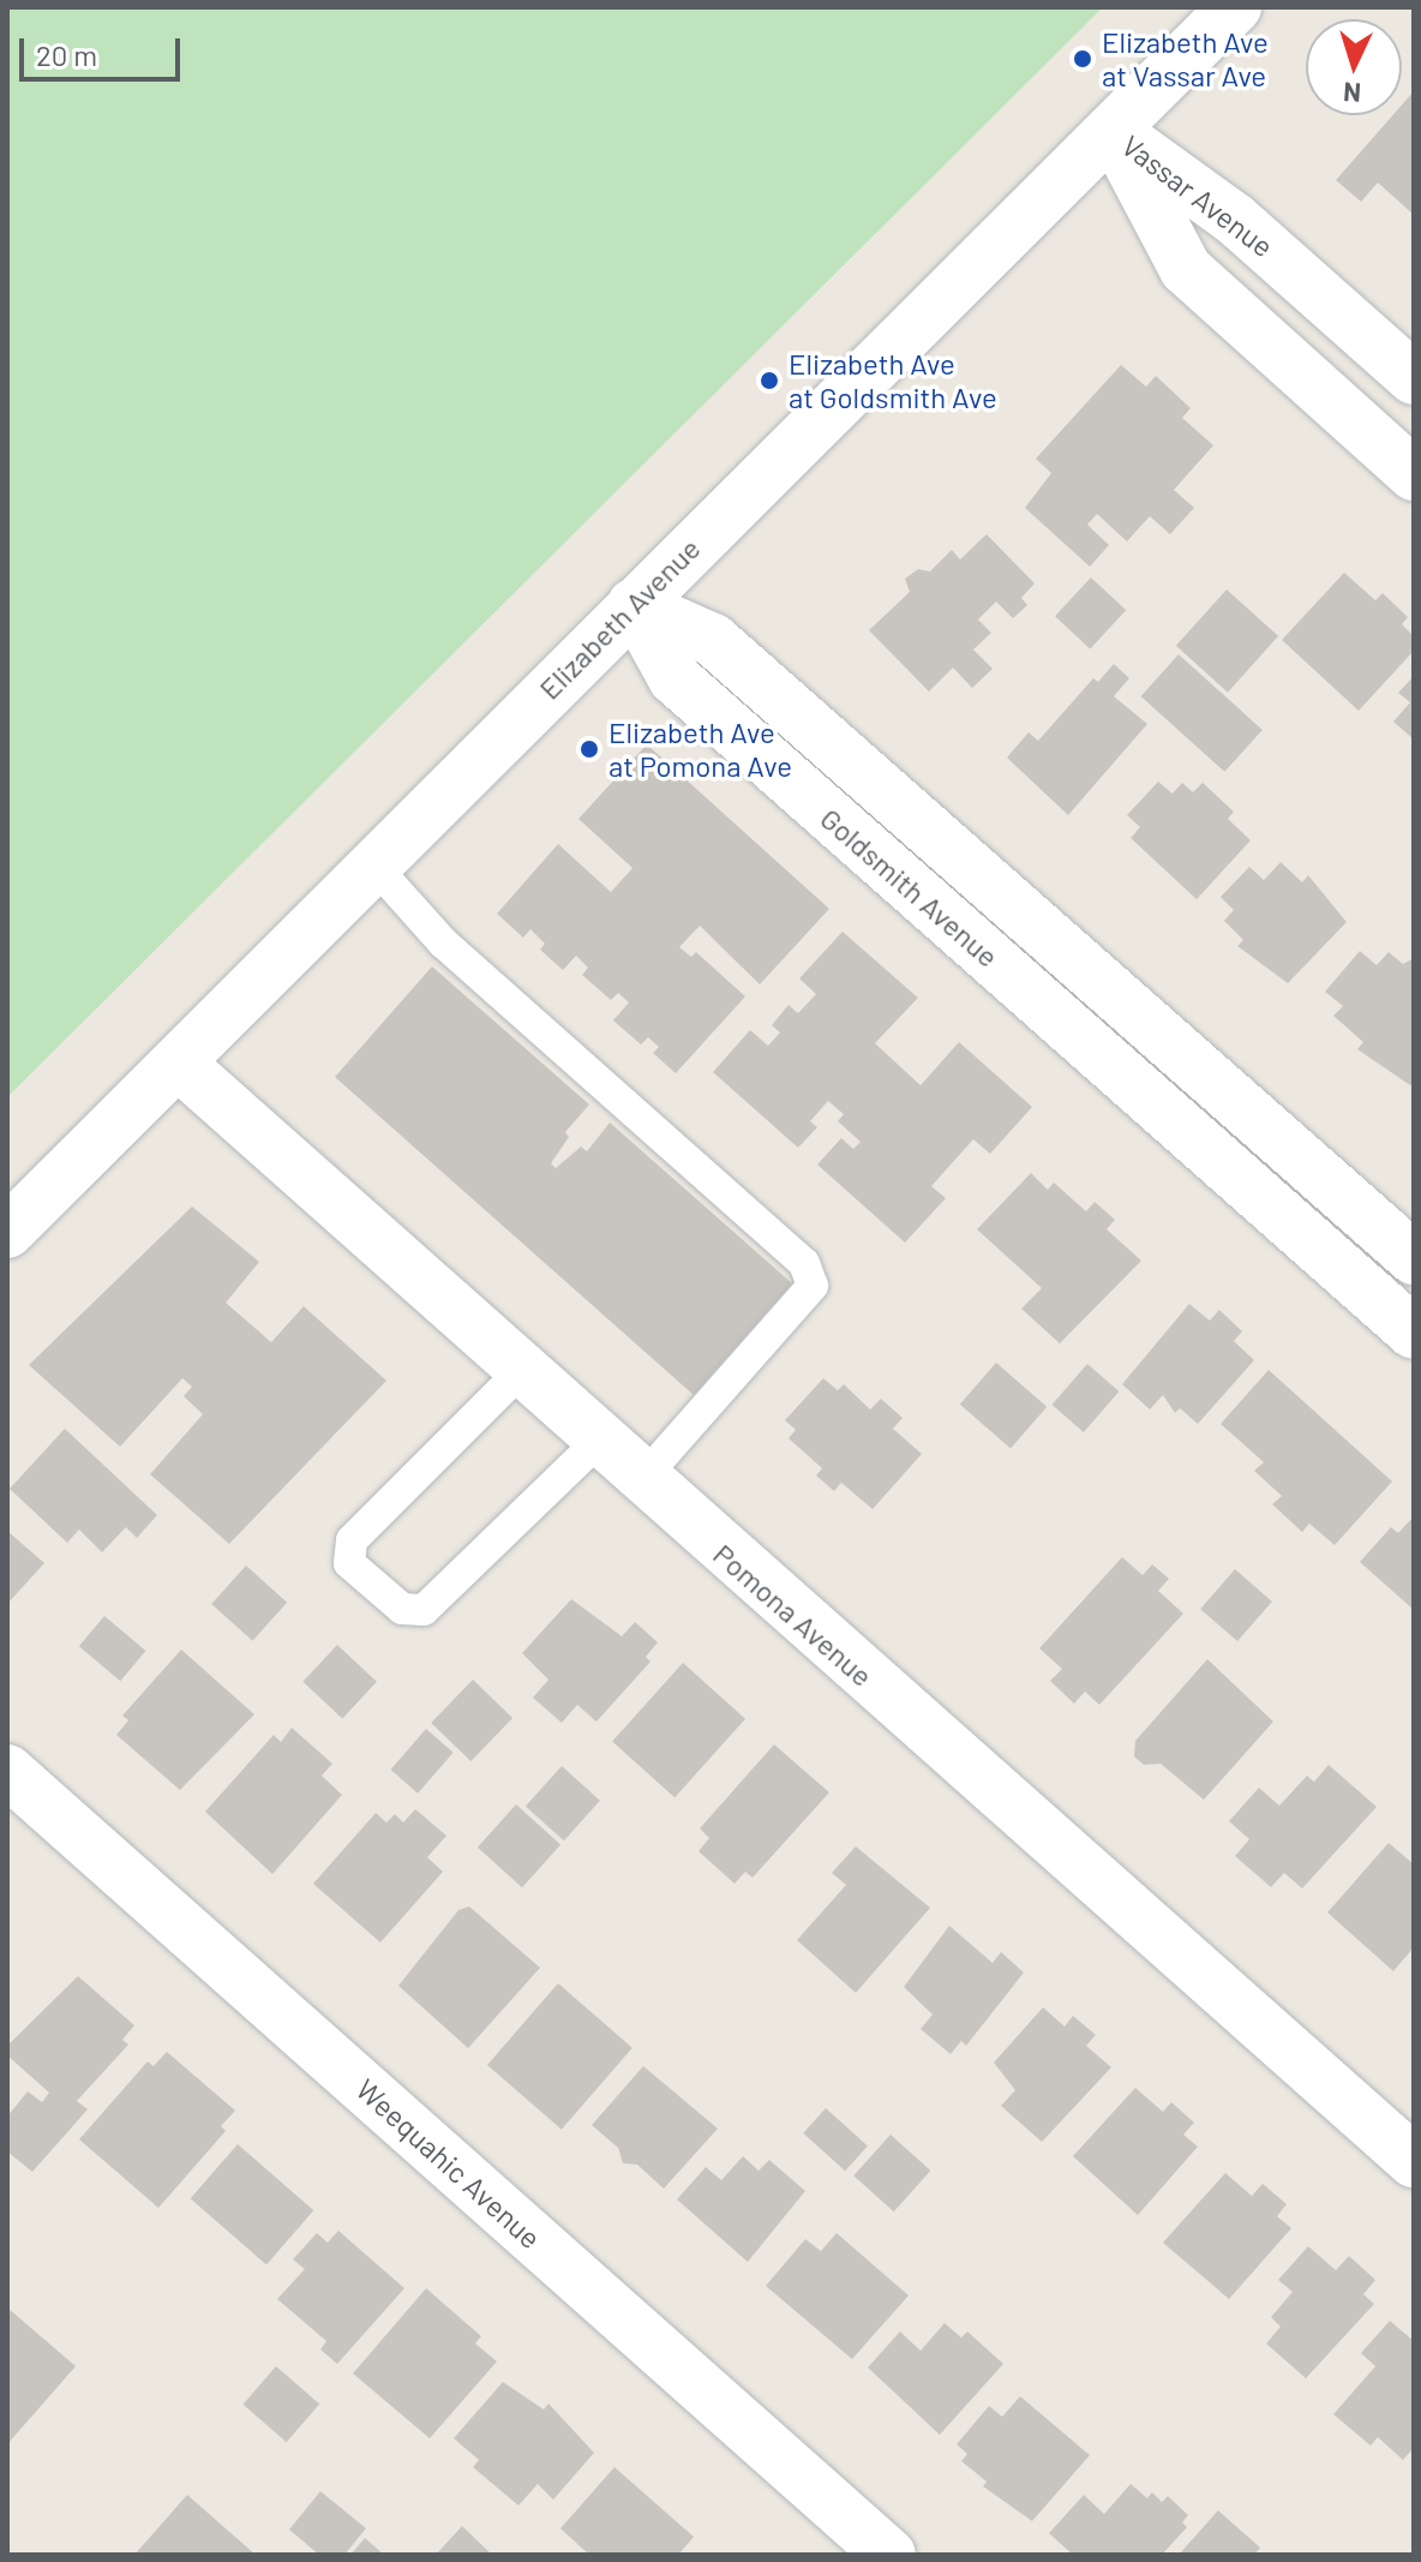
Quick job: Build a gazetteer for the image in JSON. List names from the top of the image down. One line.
{"streets":{"street":["Vassar Avenue","Elizabeth Avenue","Goldsmith Avenue","Pomona Avenue","Weequahic Avenue"]},"crossings":[["Vassar Avenue","Elizabeth Avenue"],["Elizabeth Avenue","Goldsmith Avenue"],["Elizabeth Avenue","Pomona Avenue"]],"places":["Elizabeth Ave at Vassar Ave","Elizabeth Ave at Goldsmith Ave","Elizabeth Ave at Pomona Ave"],"scale_bar":"20 m","north":"bottom"}
